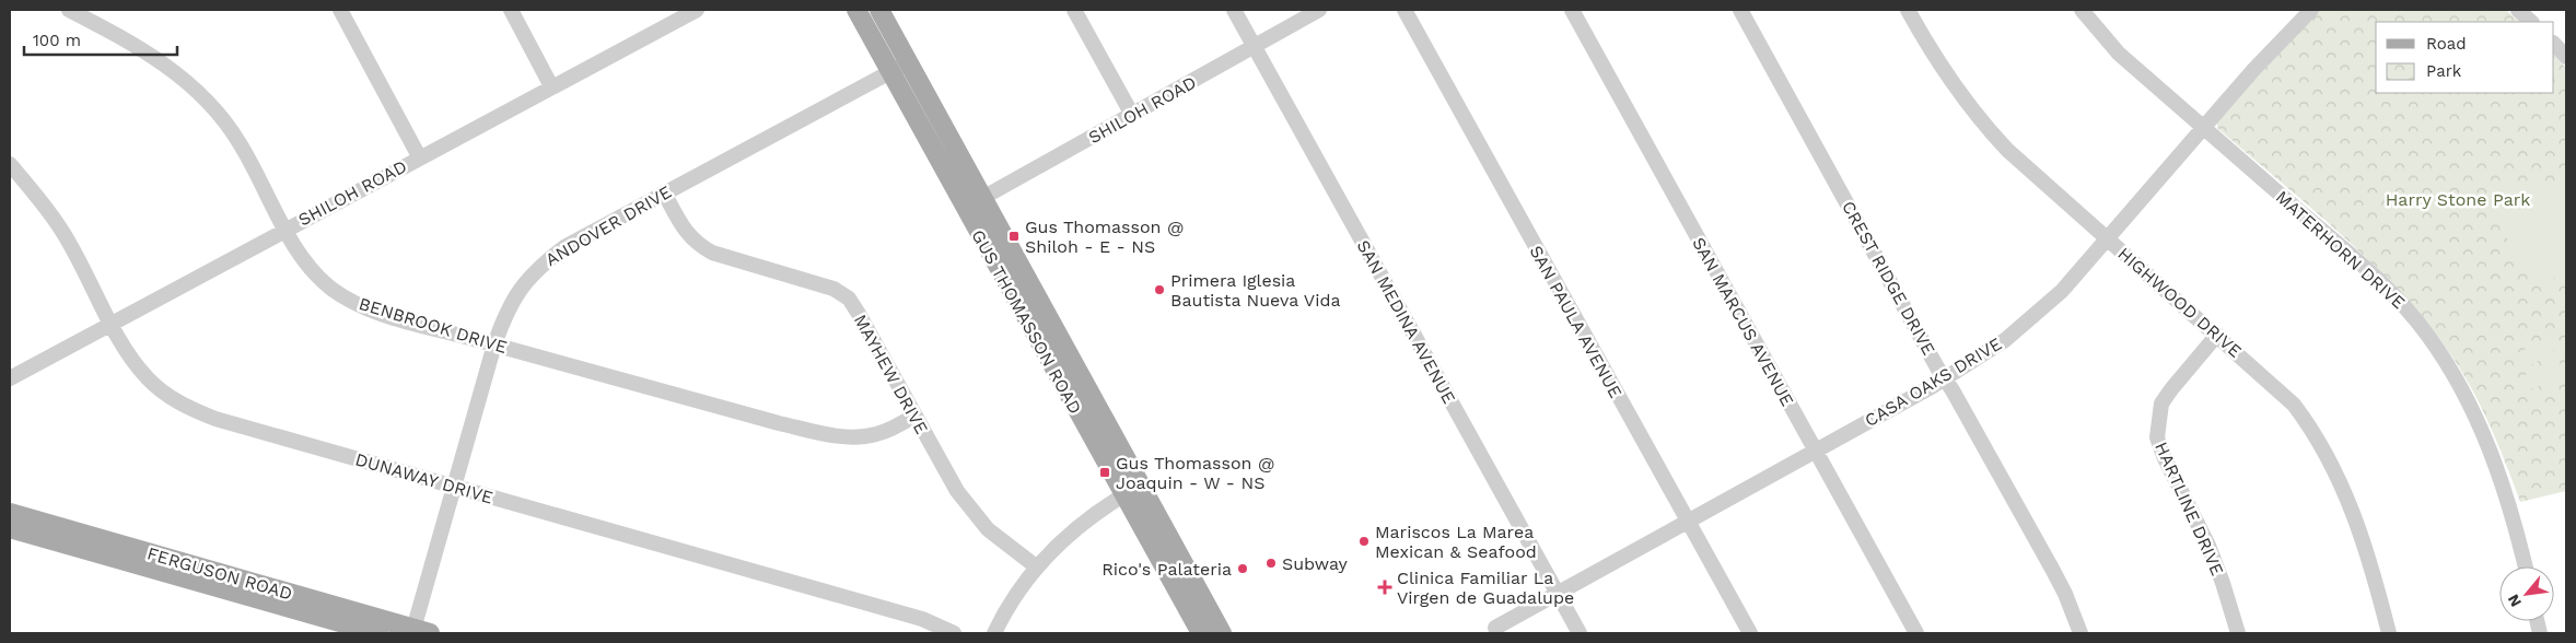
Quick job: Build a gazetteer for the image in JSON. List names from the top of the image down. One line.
{"streets":{"main road":["GUS THOMASSON ROAD","FERGUSON ROAD"],"street":["SHILOH ROAD","ANDOVER DRIVE","MATERHORN DRIVE","CREST RIDGE DRIVE","HIGHWOOD DRIVE","SAN MEDINA AVENUE","SAN PAULA AVENUE","SAN MARCUS AVENUE","BENBROOK DRIVE","MAYHEW DRIVE","CASA OAKS DRIVE","DUNAWAY DRIVE","HARTLINE DRIVE"]},"crossings":[["SHILOH ROAD","GUS THOMASSON ROAD"],["SHILOH ROAD","SAN MEDINA AVENUE"],["SHILOH ROAD","BENBROOK DRIVE"],["SHILOH ROAD","DUNAWAY DRIVE"],["ANDOVER DRIVE","GUS THOMASSON ROAD"],["ANDOVER DRIVE","BENBROOK DRIVE"],["ANDOVER DRIVE","MAYHEW DRIVE"],["ANDOVER DRIVE","DUNAWAY DRIVE"],["ANDOVER DRIVE","FERGUSON ROAD"],["MATERHORN DRIVE","CASA OAKS DRIVE"],["CREST RIDGE DRIVE","CASA OAKS DRIVE"],["HIGHWOOD DRIVE","CASA OAKS DRIVE"],["HIGHWOOD DRIVE","HARTLINE DRIVE"],["SAN MEDINA AVENUE","CASA OAKS DRIVE"],["SAN PAULA AVENUE","CASA OAKS DRIVE"],["SAN MARCUS AVENUE","CASA OAKS DRIVE"],["BENBROOK DRIVE","MAYHEW DRIVE"]],"parks":["Harry Stone Park"],"places":{"transit":["Gus Thomasson @ Shiloh - E - NS","Gus Thomasson @ Joaquin - W - NS"],"other":["Primera Iglesia Bautista Nueva Vida","Mariscos La Marea Mexican & Seafood","Subway","Rico's Palateria"],"health":["Clinica Familiar La Virgen de Guadalupe"]},"legend":["Road","Park"],"scale_bar":"100 m","north":"bottom left"}
